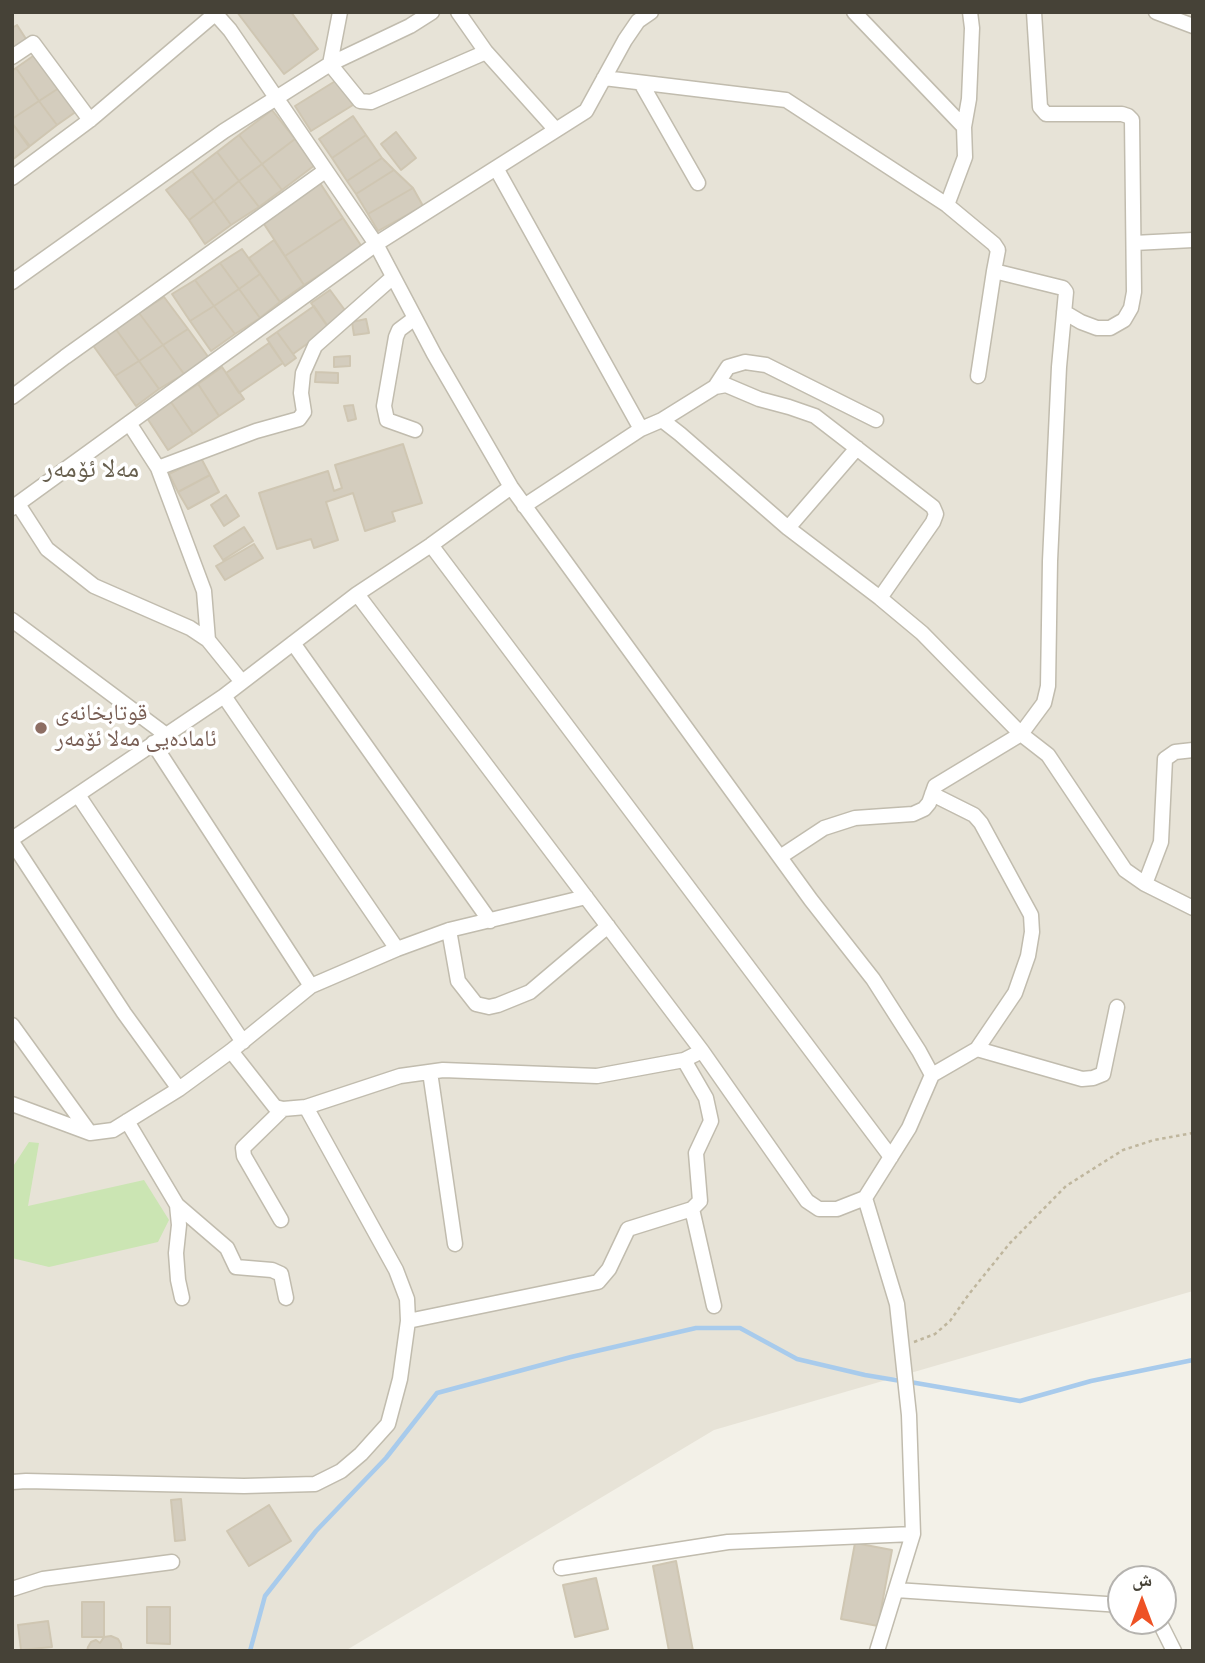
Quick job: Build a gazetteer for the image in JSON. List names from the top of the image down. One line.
{"districts":["مەلا ئۆمەر"],"places":["قوتابخانەی ئامادەیی مەلا ئۆمەر"],"north":"top"}
